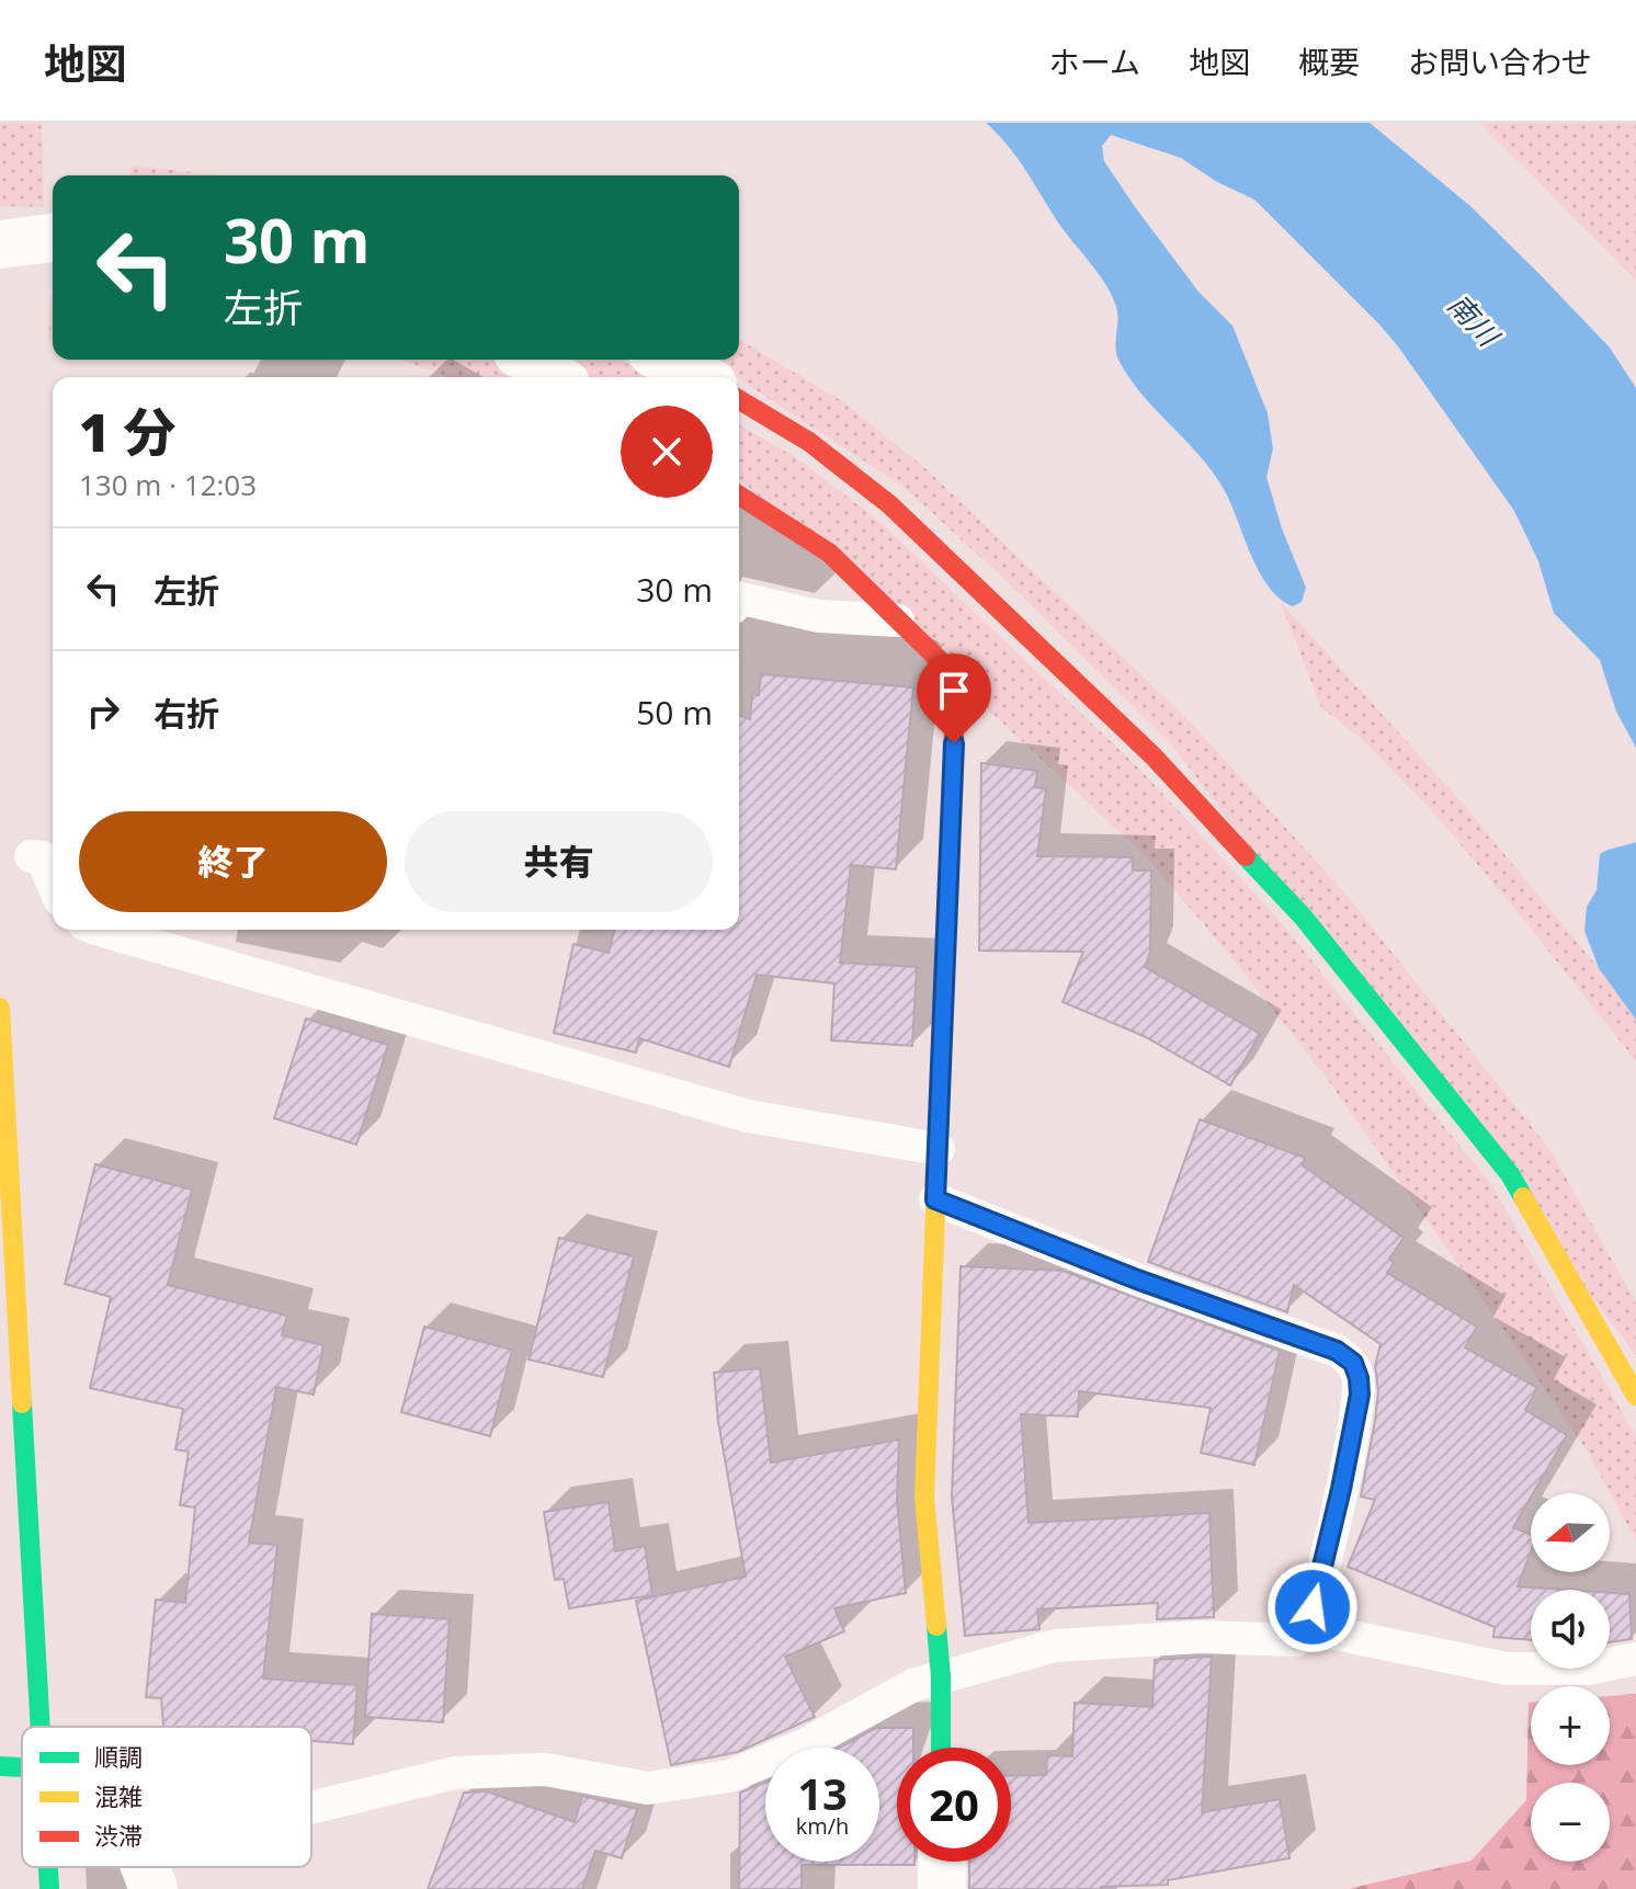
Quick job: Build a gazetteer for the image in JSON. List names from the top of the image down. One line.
{"water":["南川"],"legend":["順調","混雑","渋滞"],"north":"left","page":{"header":"地図","nav":["ホーム","地図","概要","お問い合わせ"],"turn":["30 m","左折"],"heading":["1 分","130 m · 12:03"],"list":[{"name":"左折","value":"30 m"},{"name":"右折","value":"50 m"}],"buttons":["終了","共有"],"map_buttons":["+","−"],"speed":"13 km/h","limit":"20"}}
